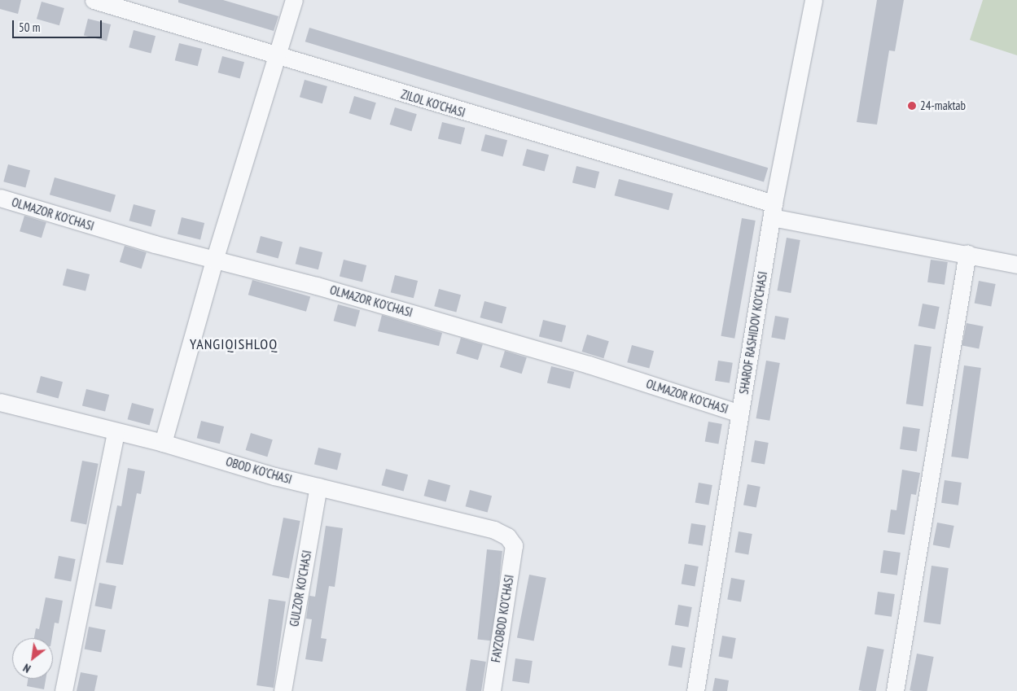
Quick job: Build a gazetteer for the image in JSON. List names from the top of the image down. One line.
{"streets":{"street":["ZILOL KO'CHASI","OLMAZOR KO'CHASI","SHAROF RASHIDOV KO'CHASI","OBOD KO'CHASI","GULZOR KO'CHASI","FAYZOBOD KO'CHASI"]},"crossings":[["ZILOL KO'CHASI","SHAROF RASHIDOV KO'CHASI"],["OLMAZOR KO'CHASI","SHAROF RASHIDOV KO'CHASI"],["OBOD KO'CHASI","GULZOR KO'CHASI"],["OBOD KO'CHASI","FAYZOBOD KO'CHASI"]],"districts":["YANGIQISHLOQ"],"places":["24-maktab"],"scale_bar":"50 m","north":"bottom left"}
